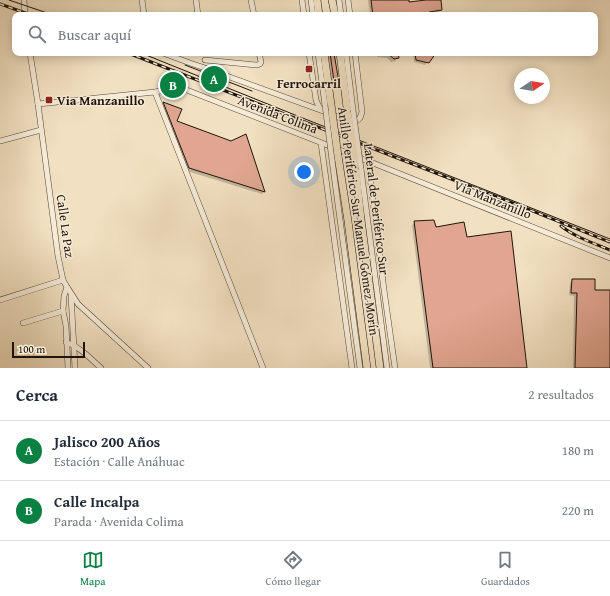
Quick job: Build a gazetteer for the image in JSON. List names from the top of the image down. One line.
{"streets":{"highway":["Anillo Periférico Sur Manuel Gómez Morín"],"street":["Avenida Colima","Via Manzanillo","Lateral de Periférico Sur","Calle La Paz"]},"crossings":[["Avenida Colima","Via Manzanillo"],["Avenida Colima","Calle La Paz"],["Lateral de Periférico Sur","Anillo Periférico Sur Manuel Gómez Morín"]],"places":{"transit":["Ferrocarril","Via Manzanillo"]},"scale_bar":"100 m","north":"right","page":{"search":"Buscar aquí","pins":["A","B"],"scale":"100 m","heading":["Cerca","2 resultados"],"list":[{"mark":"A","name":"Jalisco 200 Años","note":"Estación · Calle Anáhuac","value":"180 m"},{"mark":"B","name":"Calle Incalpa","note":"Parada · Avenida Colima","value":"220 m"}],"nav":["Mapa","Cómo llegar","Guardados"]}}
